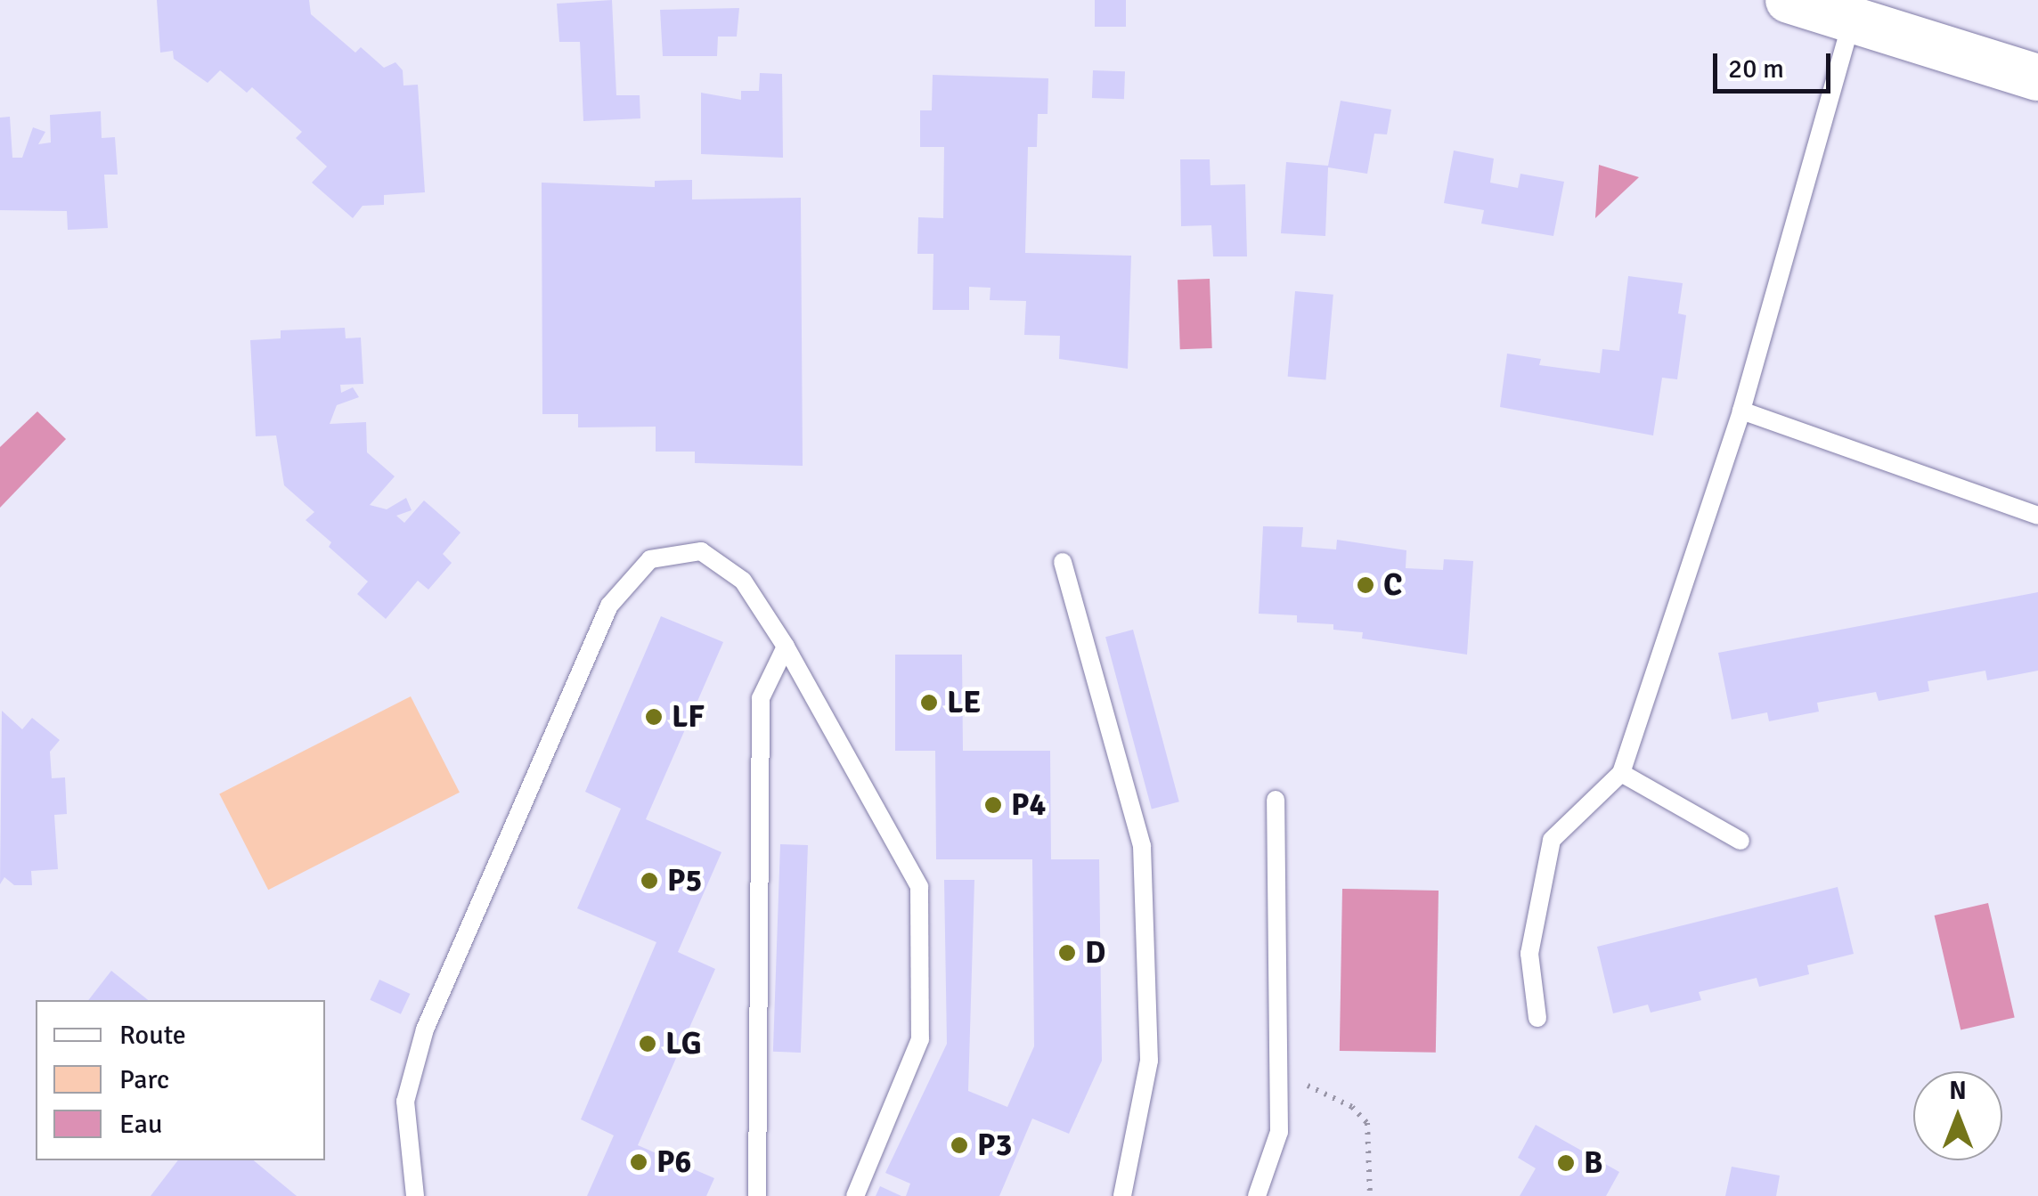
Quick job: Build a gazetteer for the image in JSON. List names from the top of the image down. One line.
{"places":["C","LE","LF","P4","P5","D","LG","P3","P6","B"],"legend":["Route","Parc","Eau"],"scale_bar":"20 m","north":"top"}
